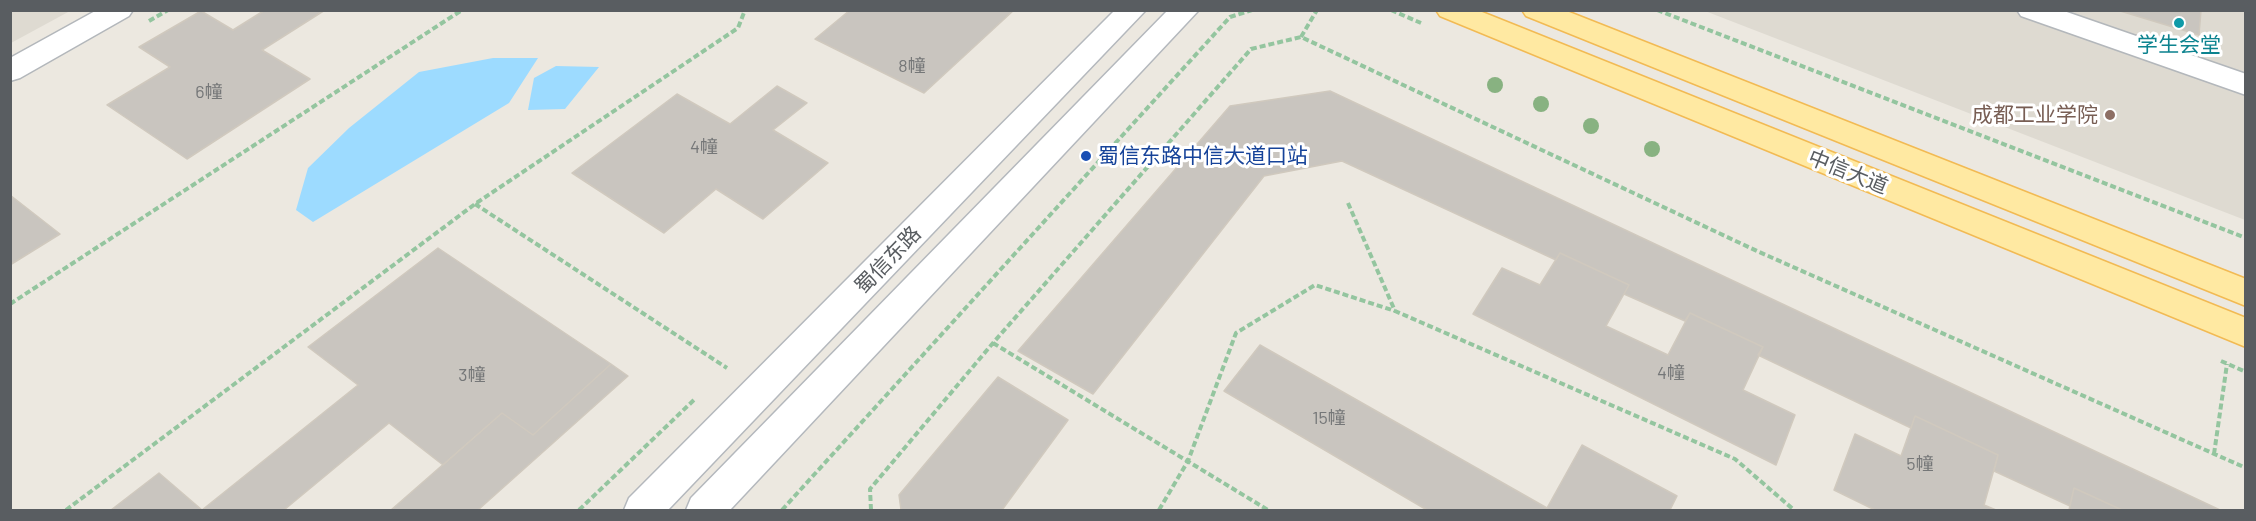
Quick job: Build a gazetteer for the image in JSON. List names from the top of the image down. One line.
{"streets":{"main road":["中信大道","蜀信东路"]},"places":["学生会堂","成都工业学院","蜀信东路中信大道口站"],"house_numbers":["8幢","6幢","4幢","4幢","3幢","15幢","5幢"]}
